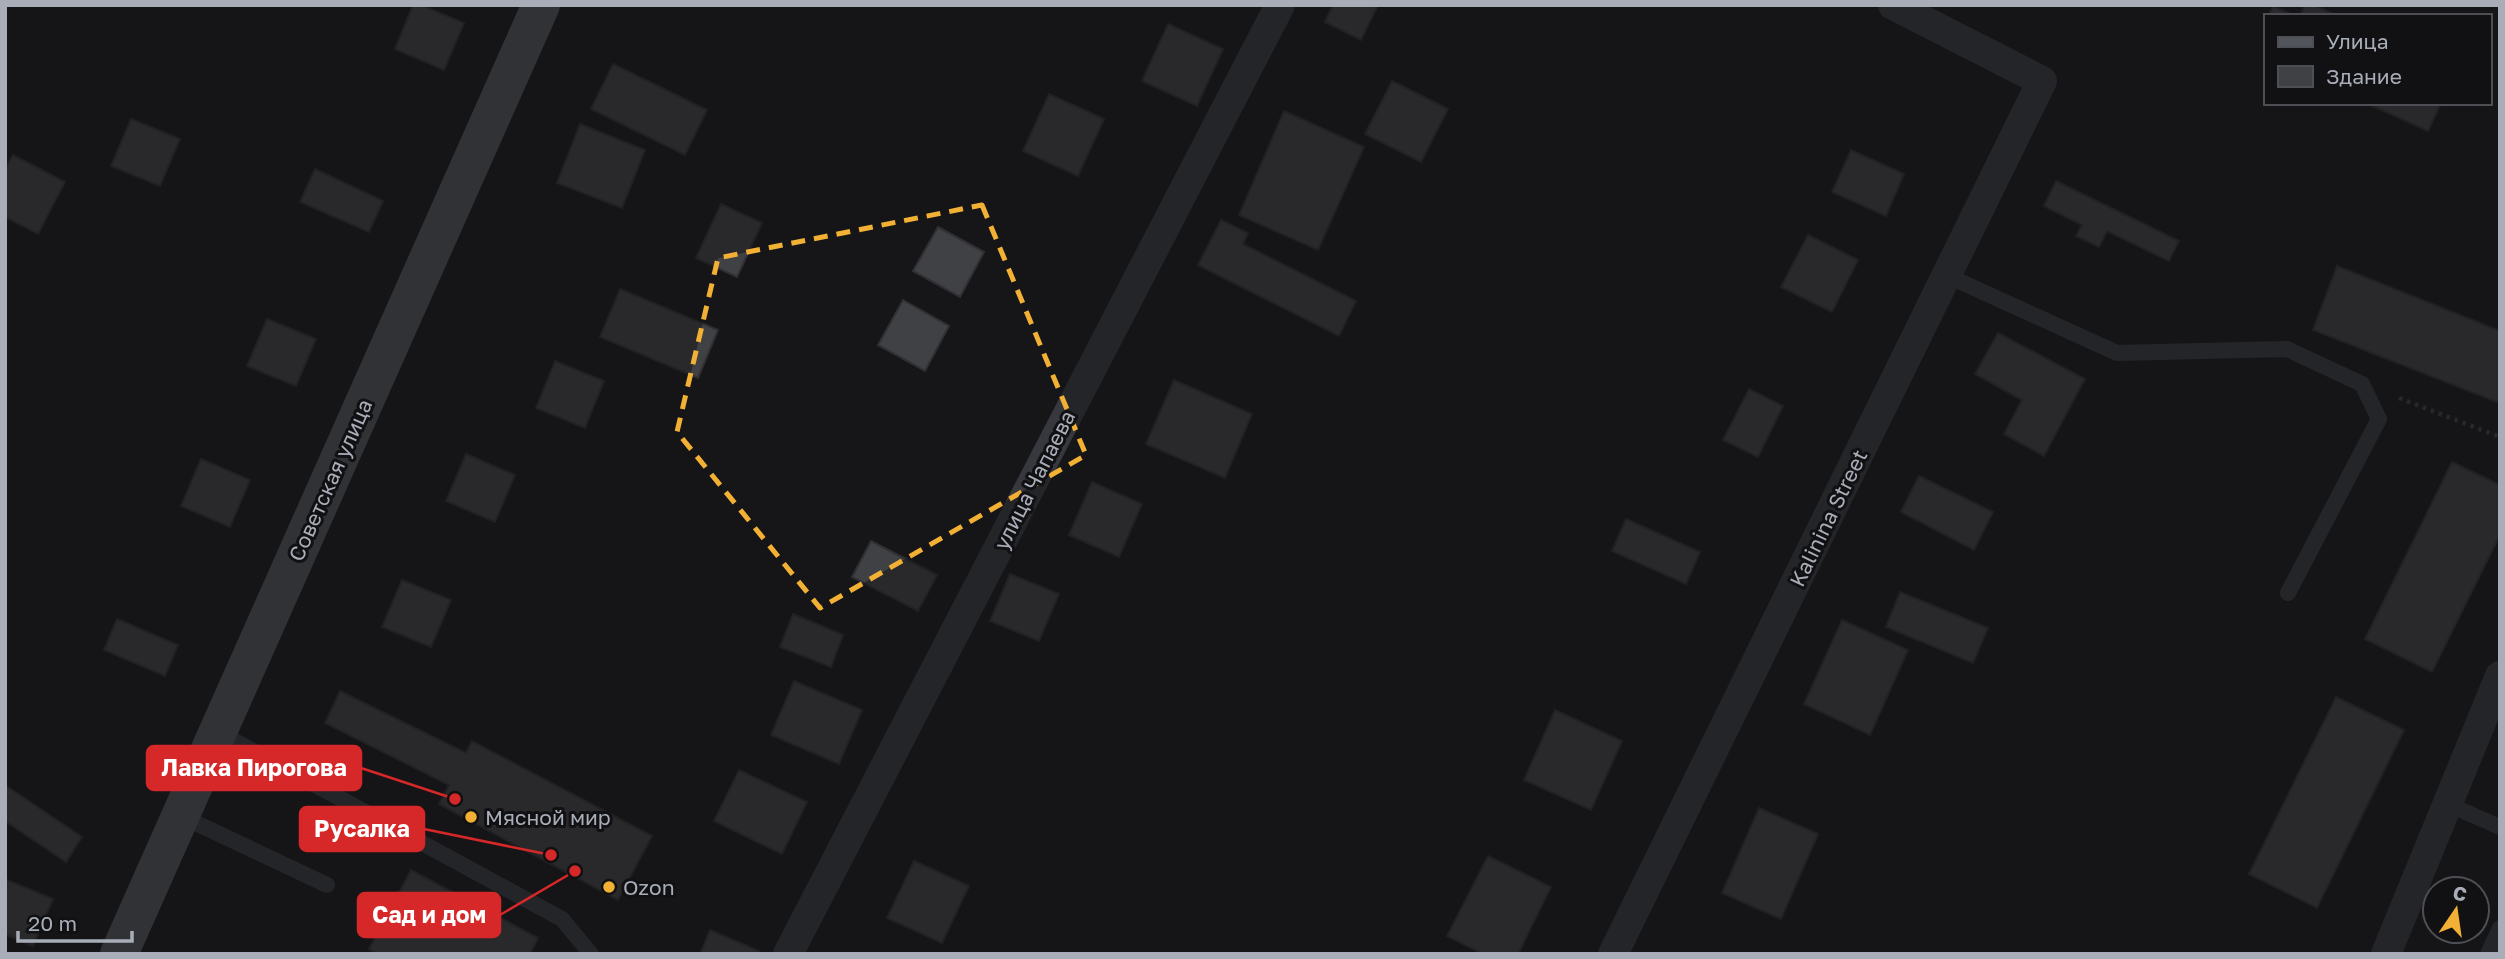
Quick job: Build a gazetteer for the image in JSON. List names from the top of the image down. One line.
{"streets":{"main road":["Советская улица"],"street":["улица Чапаева","Kalinina Street"]},"places":["Лавка Пирогова","Мясной мир","Русалка","Сад и дом","Ozon"],"legend":["Улица","Здание"],"scale_bar":"20 m","north":"top"}
